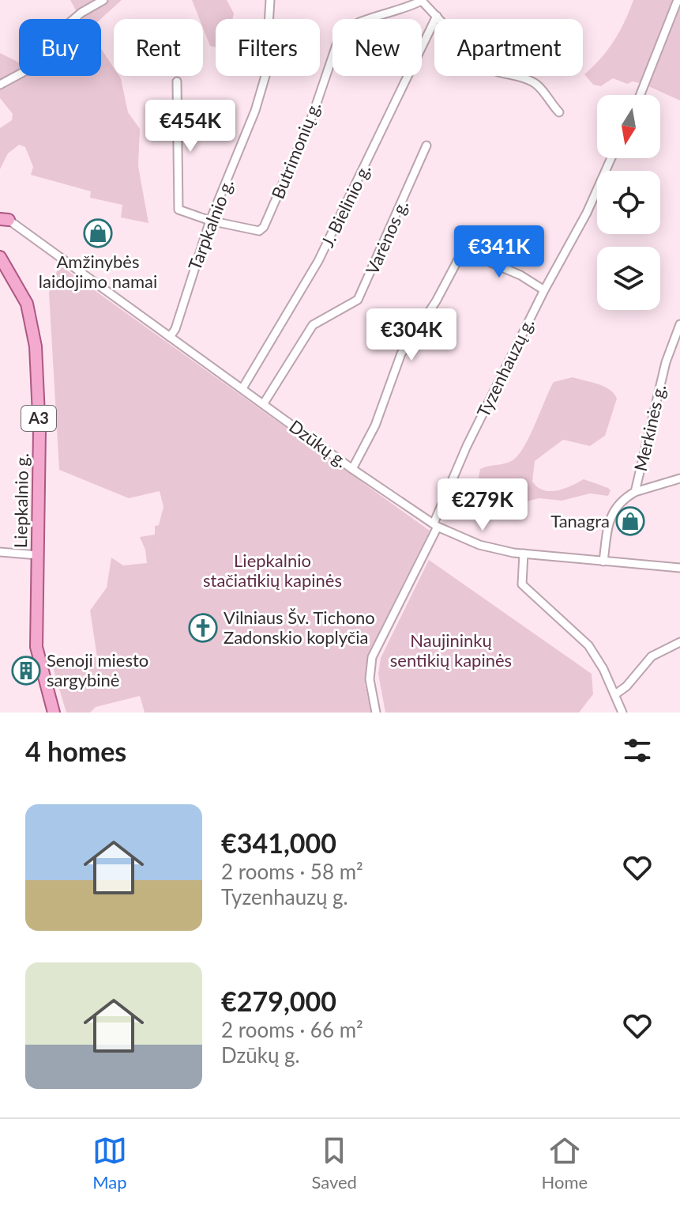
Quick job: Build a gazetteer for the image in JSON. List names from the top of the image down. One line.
{"streets":{"main road":["A3","Liepkalnio g."],"street":["Butrimonių g.","J. Bielinio g.","Tarpkalnio g.","Varėnos g.","Tyzenhauzų g.","Merkinės g.","Dzūkų g."]},"crossings":[["Butrimonių g.","Tarpkalnio g."],["J. Bielinio g.","Dzūkų g."],["Tarpkalnio g.","Dzūkų g."],["Varėnos g.","Dzūkų g."],["Tyzenhauzų g.","Dzūkų g."],["Merkinės g.","Dzūkų g."]],"parks":["Liepkalnio stačiatikių kapinės","Naujininkų sentikių kapinės"],"places":{"shop":["Amžinybės laidojimo namai","Tanagra"],"church":["Vilniaus Šv. Tichono Zadonskio koplyčia"],"building":["Senoji miesto sargybinė"]},"north":"bottom","page":{"chip":["Buy","Rent","Filters","New","Apartment"],"price":["€454K","€341K","€304K","€279K"],"heading":"4 homes","list":[{"name":"€341,000","note":"2 rooms · 58 m² · Tyzenhauzų g."},{"name":"€279,000","note":"2 rooms · 66 m² · Dzūkų g."}],"tabs":["Map","Saved","Home"]}}
